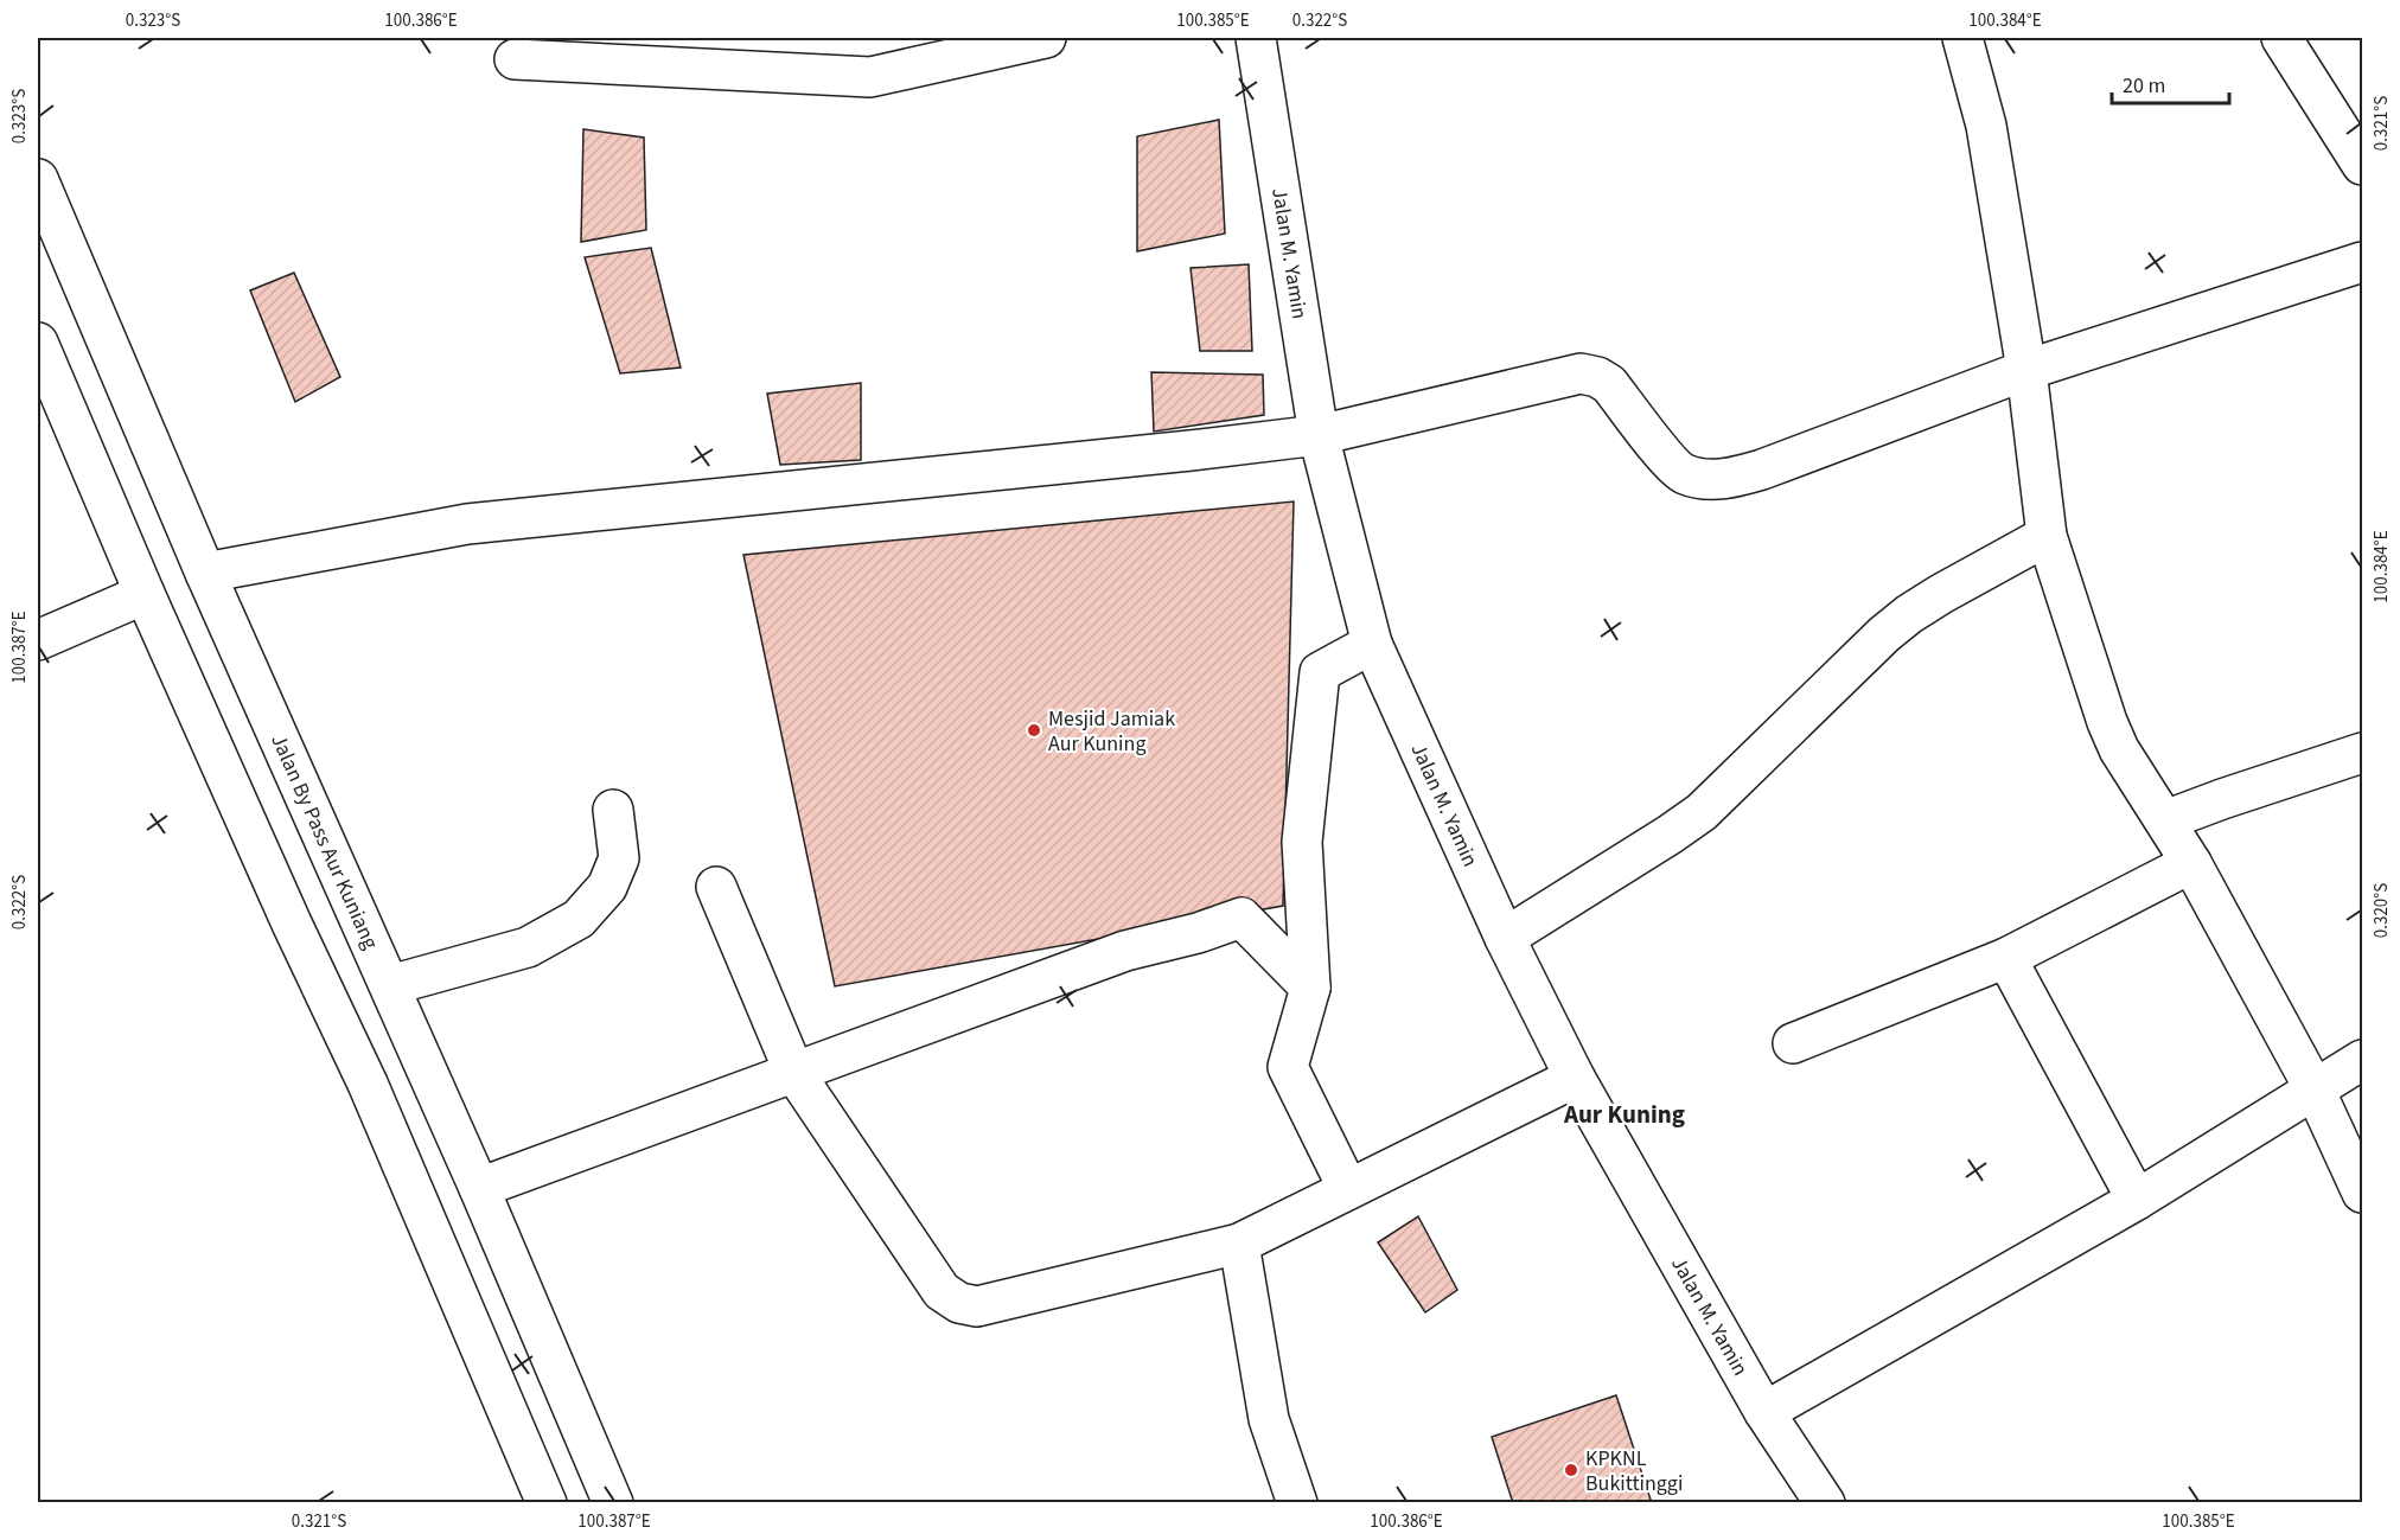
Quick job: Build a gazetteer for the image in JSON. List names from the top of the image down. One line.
{"streets":{"main road":["Jalan M. Yamin","Jalan By Pass Aur Kuniang"]},"districts":["Aur Kuning"],"places":["Mesjid Jamiak Aur Kuning","KPKNL Bukittinggi"],"scale_bar":"20 m","coordinates":["0.323°S","100.386°E","100.385°E","0.322°S","100.384°E","0.321°S","100.387°E","0.320°S"]}
